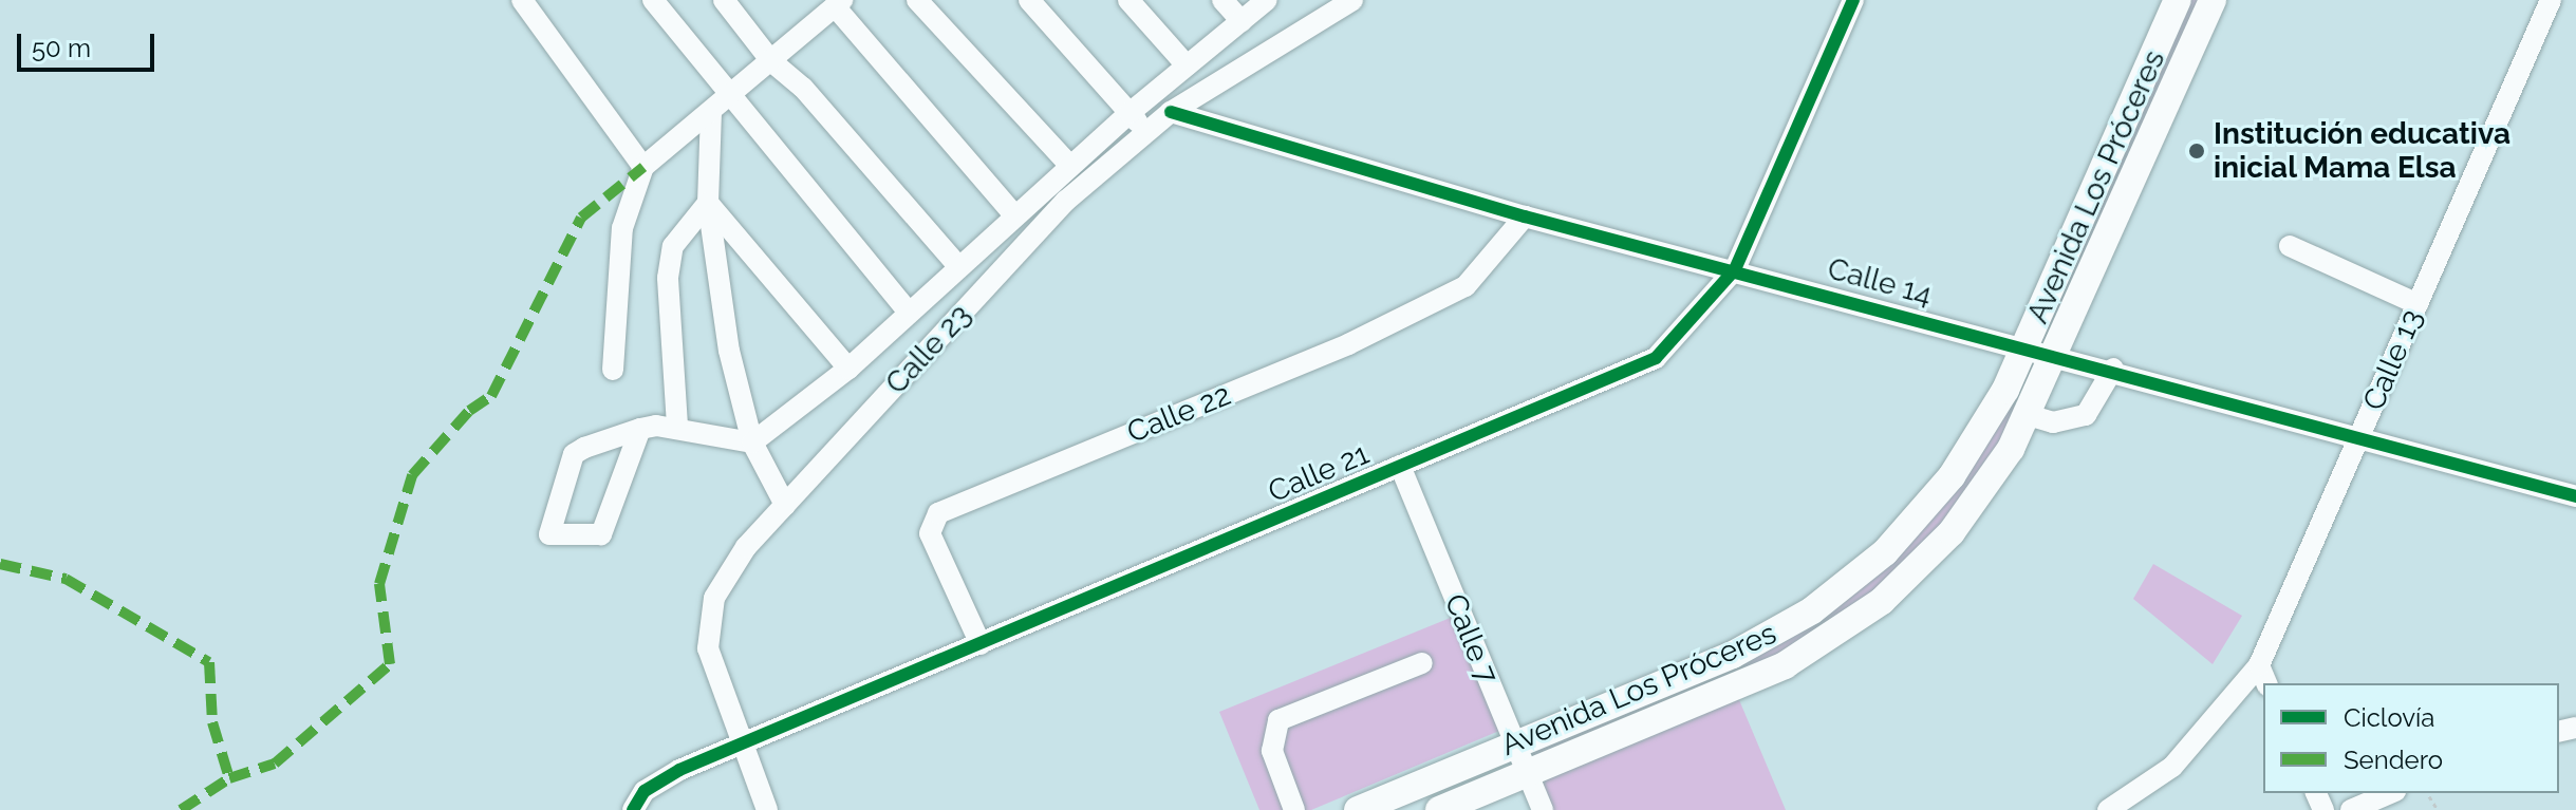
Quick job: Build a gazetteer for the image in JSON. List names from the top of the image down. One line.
{"streets":{"main road":["Avenida Los Próceres"],"street":["Calle 14","Calle 23","Calle 13","Calle 22","Calle 21","Calle 7"]},"crossings":[["Avenida Los Próceres","Calle 14"],["Avenida Los Próceres","Calle 7"],["Calle 14","Calle 23"],["Calle 14","Calle 13"],["Calle 14","Calle 22"],["Calle 14","Calle 21"],["Calle 23","Calle 21"],["Calle 22","Calle 21"],["Calle 21","Calle 7"]],"places":["Institución educativa inicial Mama Elsa"],"legend":["Ciclovía","Sendero"],"scale_bar":"50 m"}
